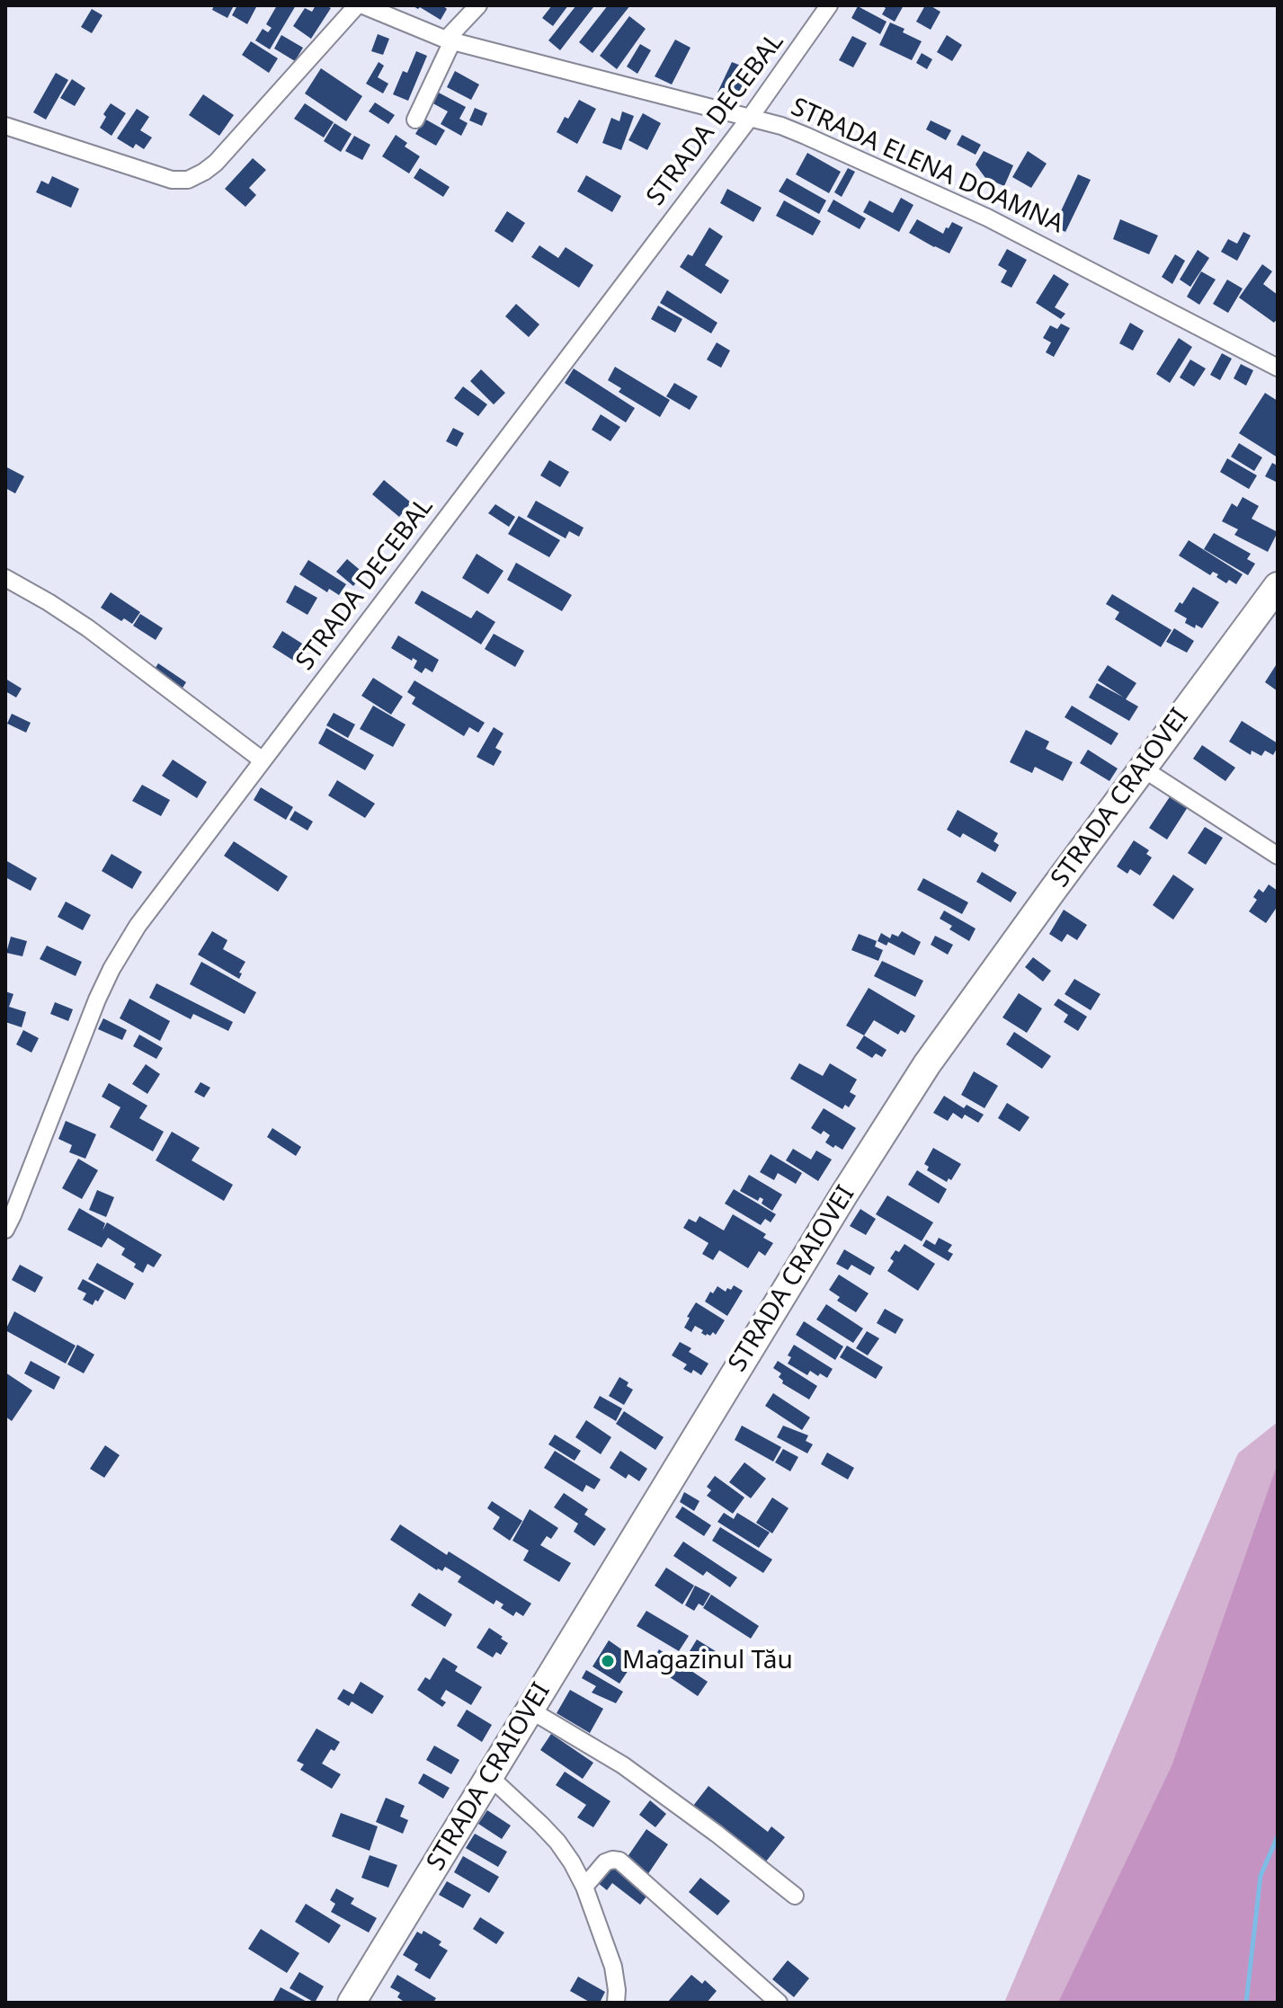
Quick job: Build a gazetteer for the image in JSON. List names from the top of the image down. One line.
{"streets":{"main road":["STRADA CRAIOVEI"],"street":["STRADA DECEBAL","STRADA ELENA DOAMNA"]},"crossings":[["STRADA DECEBAL","STRADA ELENA DOAMNA"]],"places":["Magazinul Tău"]}
